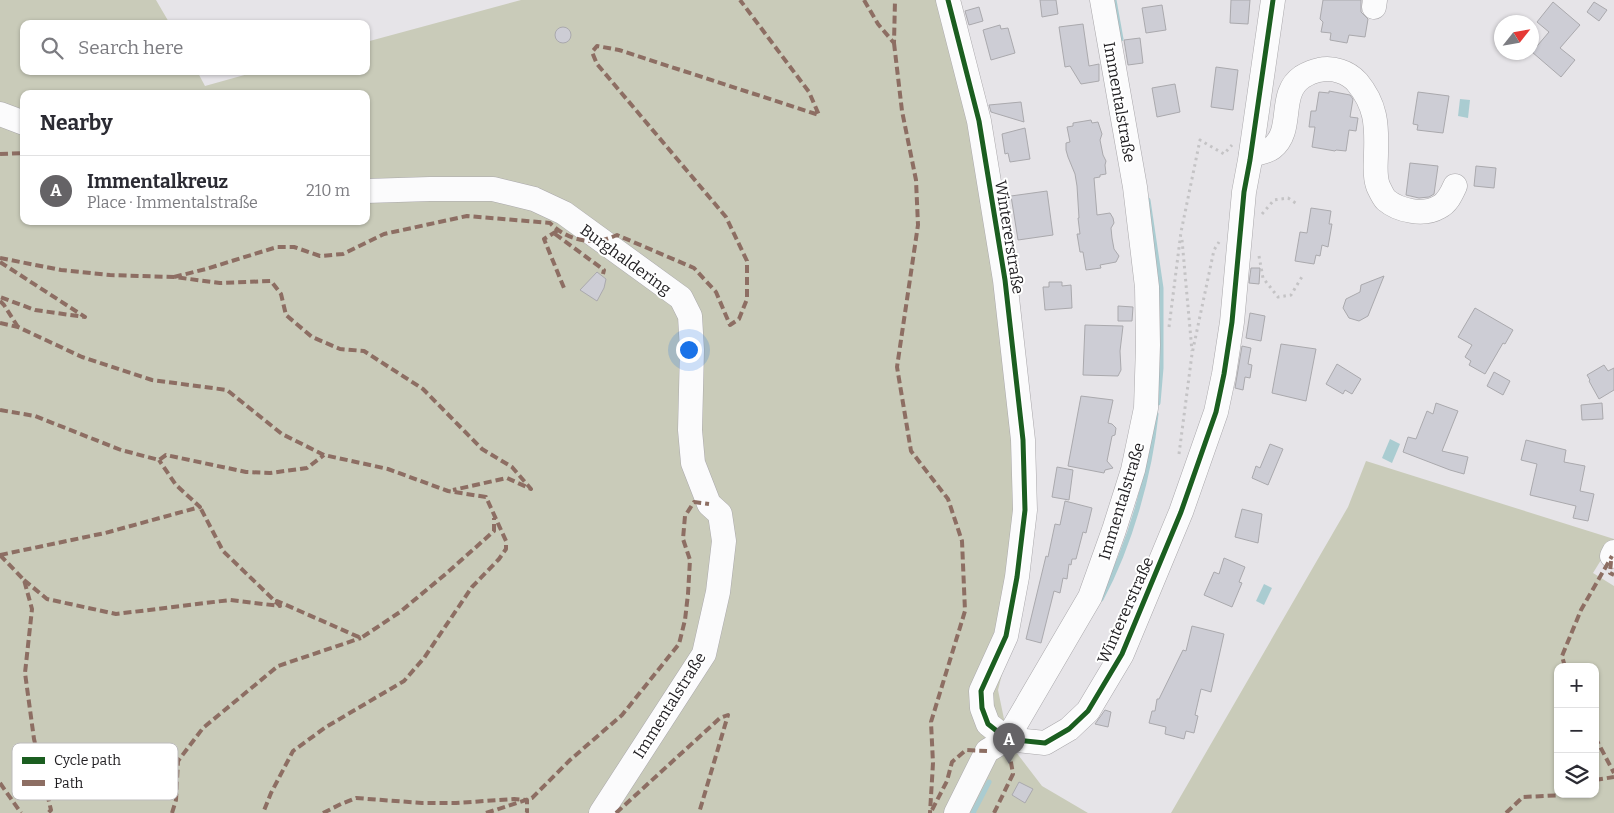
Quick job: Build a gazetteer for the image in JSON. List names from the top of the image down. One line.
{"streets":{"street":["Immentalstraße","Wintererstraße","Burghaldering"]},"crossings":[["Immentalstraße","Wintererstraße"],["Immentalstraße","Burghaldering"]],"legend":["Cycle path","Path"],"north":"top right","page":{"search":"Search here","heading":"Nearby","list":[{"mark":"A","name":"Immentalkreuz","note":"Place · Immentalstraße","value":"210 m"}],"map_buttons":["+","−"],"pins":"A"}}
